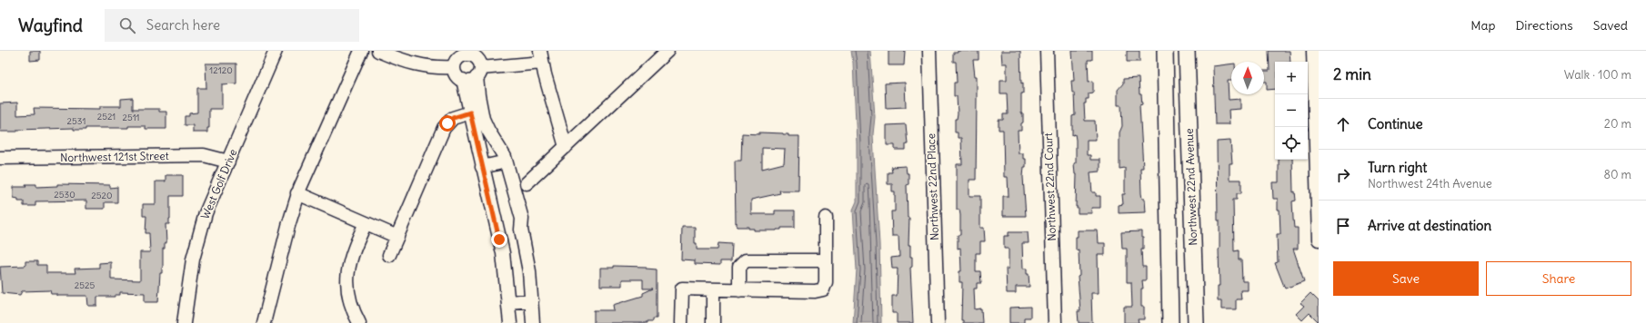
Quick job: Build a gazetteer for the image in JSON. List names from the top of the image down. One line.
{"streets":{"main road":["Northwest 22nd Avenue"],"street":["Northwest 121st Street","West Golf Drive","Northwest 22nd Place","Northwest 22nd Court"]},"crossings":[["Northwest 121st Street","West Golf Drive"]],"house_numbers":["12120","2521","2511","2531","2530","2520","2525"],"north":"top","page":{"header":"Wayfind","search":"Search here","nav":["Map","Directions","Saved"],"heading":["2 min","Walk · 100 m"],"map_buttons":["+","−"],"list":[["Continue","20 m"],["Turn right","Northwest 24th Avenue","80 m"],"Arrive at destination"],"buttons":["Save","Share"]}}
